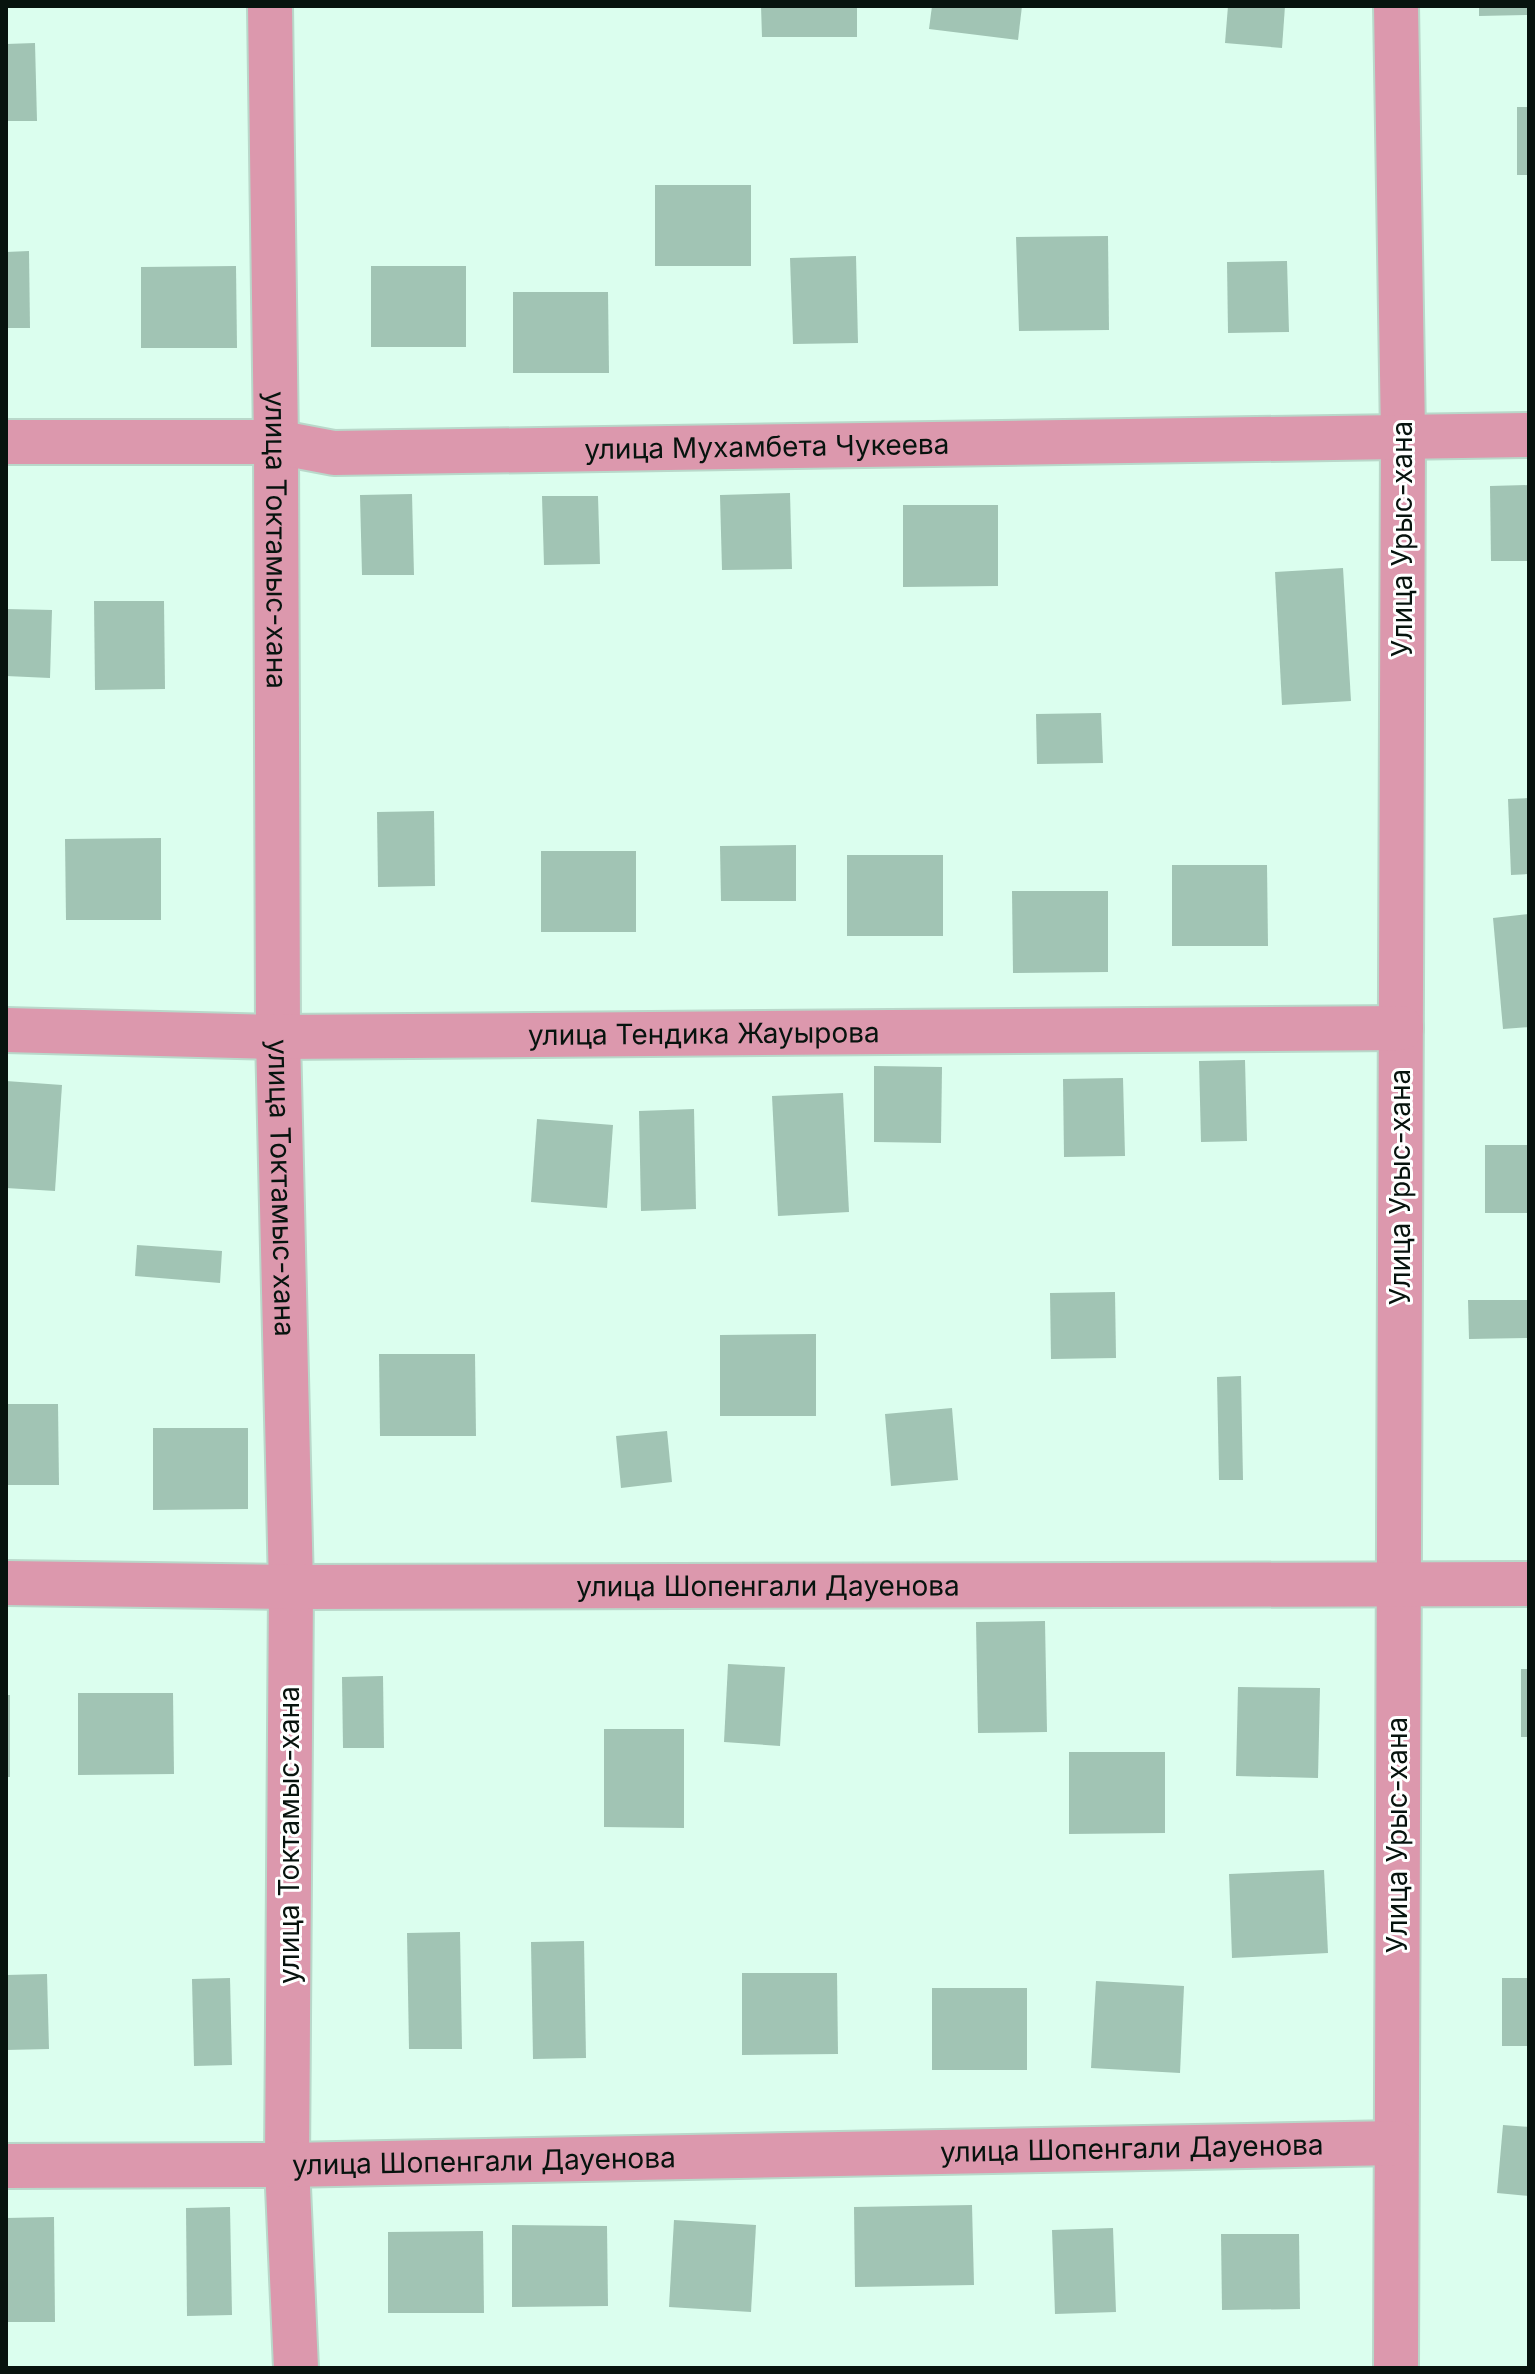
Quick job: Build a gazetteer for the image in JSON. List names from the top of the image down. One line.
{"streets":{"street":["улица Мухамбета Чукеева","улица Токтамыс-хана","Улица Урыс-хана","улица Тендика Жауырова","улица Шопенгали Дауенова"]},"crossings":[["улица Мухамбета Чукеева","улица Токтамыс-хана"],["улица Мухамбета Чукеева","Улица Урыс-хана"],["улица Токтамыс-хана","улица Тендика Жауырова"],["улица Токтамыс-хана","улица Шопенгали Дауенова"],["Улица Урыс-хана","улица Тендика Жауырова"],["Улица Урыс-хана","улица Шопенгали Дауенова"]]}
